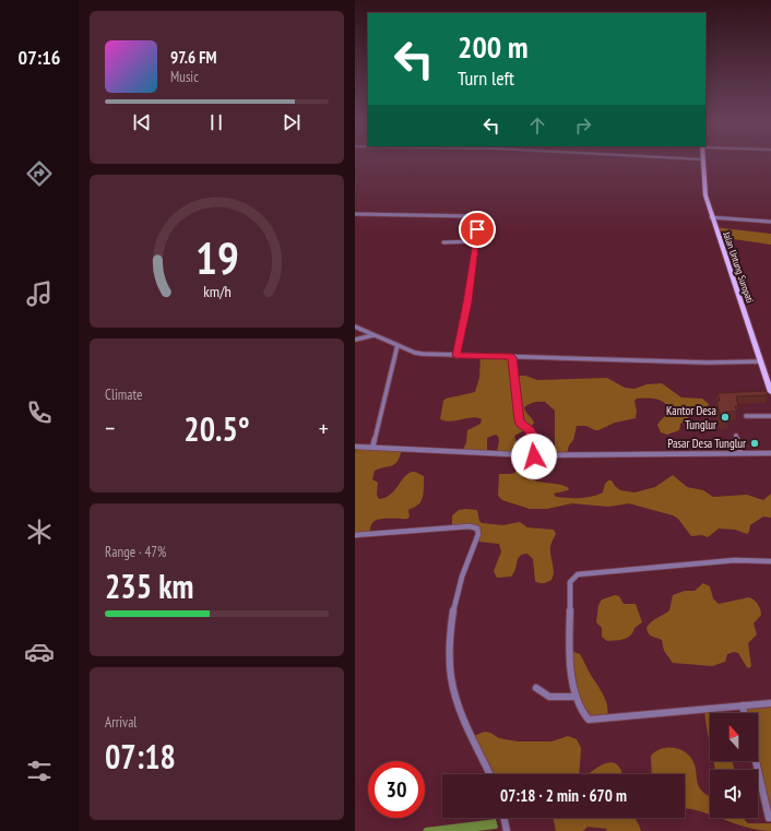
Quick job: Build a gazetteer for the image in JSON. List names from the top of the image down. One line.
{"streets":{"main road":["Jalan Untung Suropati"]},"places":["Kantor Desa Tunglur","Pasar Desa Tunglur"],"north":"top","page":{"tabs":"07:16","turn":["200 m","Turn left"],"song":["97.6 FM","Music"],"tile":["Climate",["Range · 47%","235 km"],["Arrival","07:18"]],"heat":["−","20.5°","+"],"limit":"30","trip":"07:18 · 2 min · 670 m","gauge":["19","km/h"]}}
